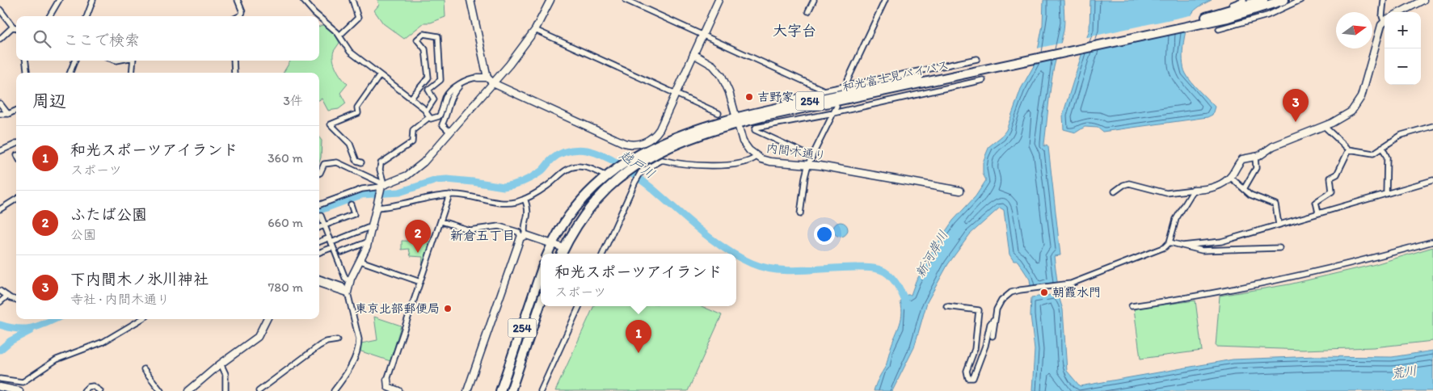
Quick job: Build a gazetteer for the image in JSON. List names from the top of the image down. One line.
{"streets":{"highway":["和光富士見バイパス","254"],"street":["内間木通り"]},"crossings":[["和光富士見バイパス","内間木通り"]],"districts":["大字台","新倉五丁目"],"water":["越戸川","新河岸川","荒川"],"places":["吉野家","朝霞水門","東京北部郵便局"],"north":"right","page":{"map_buttons":["+","−"],"search":"ここで検索","heading":["周辺","3件"],"pins":["3","2","1"],"list":[{"mark":"1","name":"和光スポーツアイランド","note":"スポーツ","value":"360 m"},{"mark":"2","name":"ふたば公園","note":"公園","value":"660 m"},{"mark":"3","name":"下内間木ノ氷川神社","note":"寺社 · 内間木通り","value":"780 m"}],"popup":["和光スポーツアイランド","スポーツ"]}}
